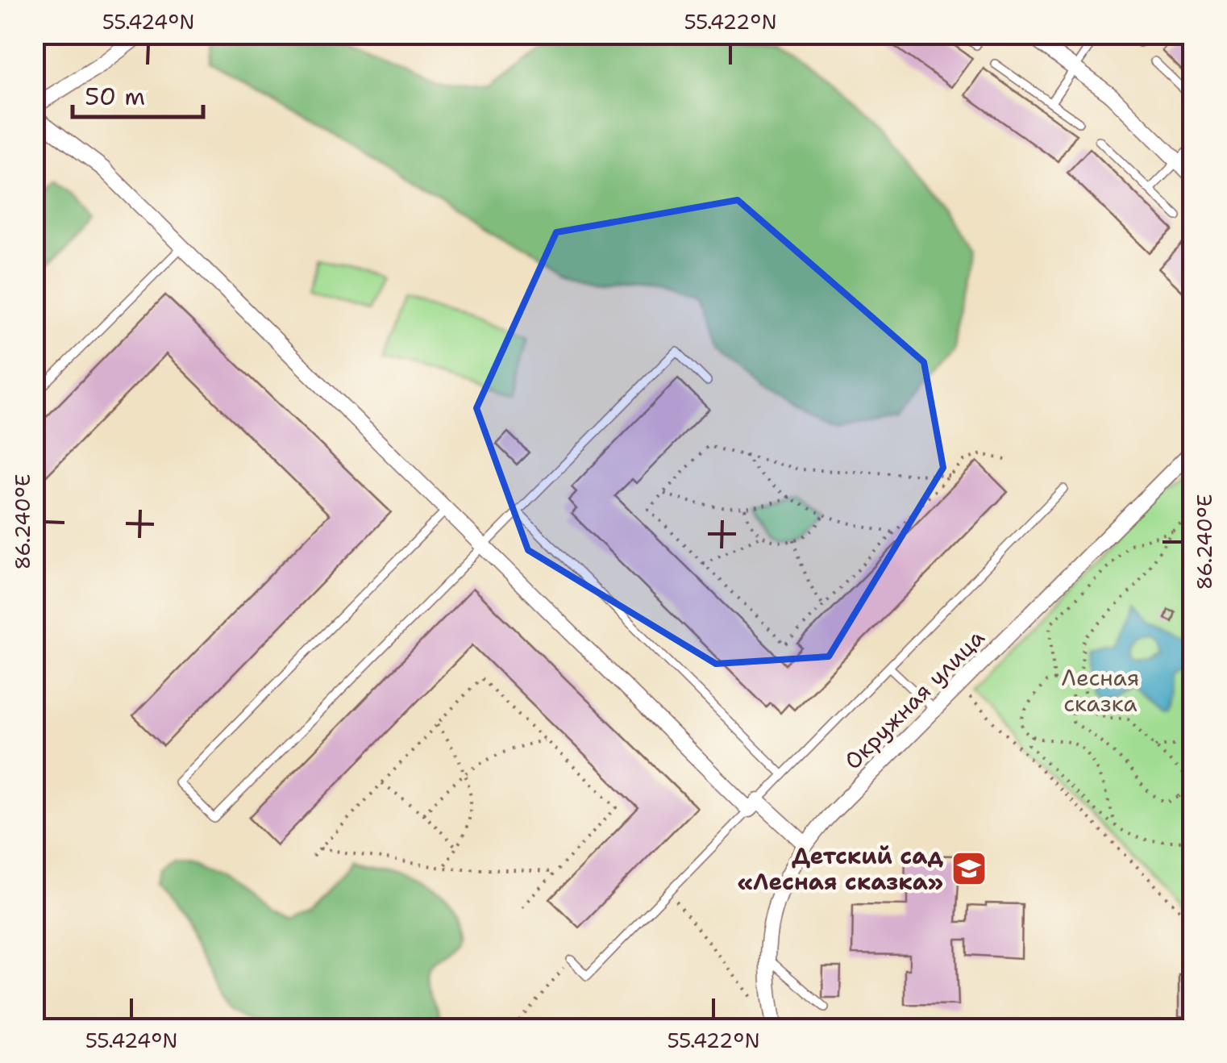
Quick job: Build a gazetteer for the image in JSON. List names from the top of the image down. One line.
{"streets":{"street":["Окружная улица"]},"parks":["Лесная сказка"],"places":{"school or university":["Детский сад «Лесная сказка»"]},"scale_bar":"50 m","coordinates":["55.424°N","55.422°N","86.240°E"]}
